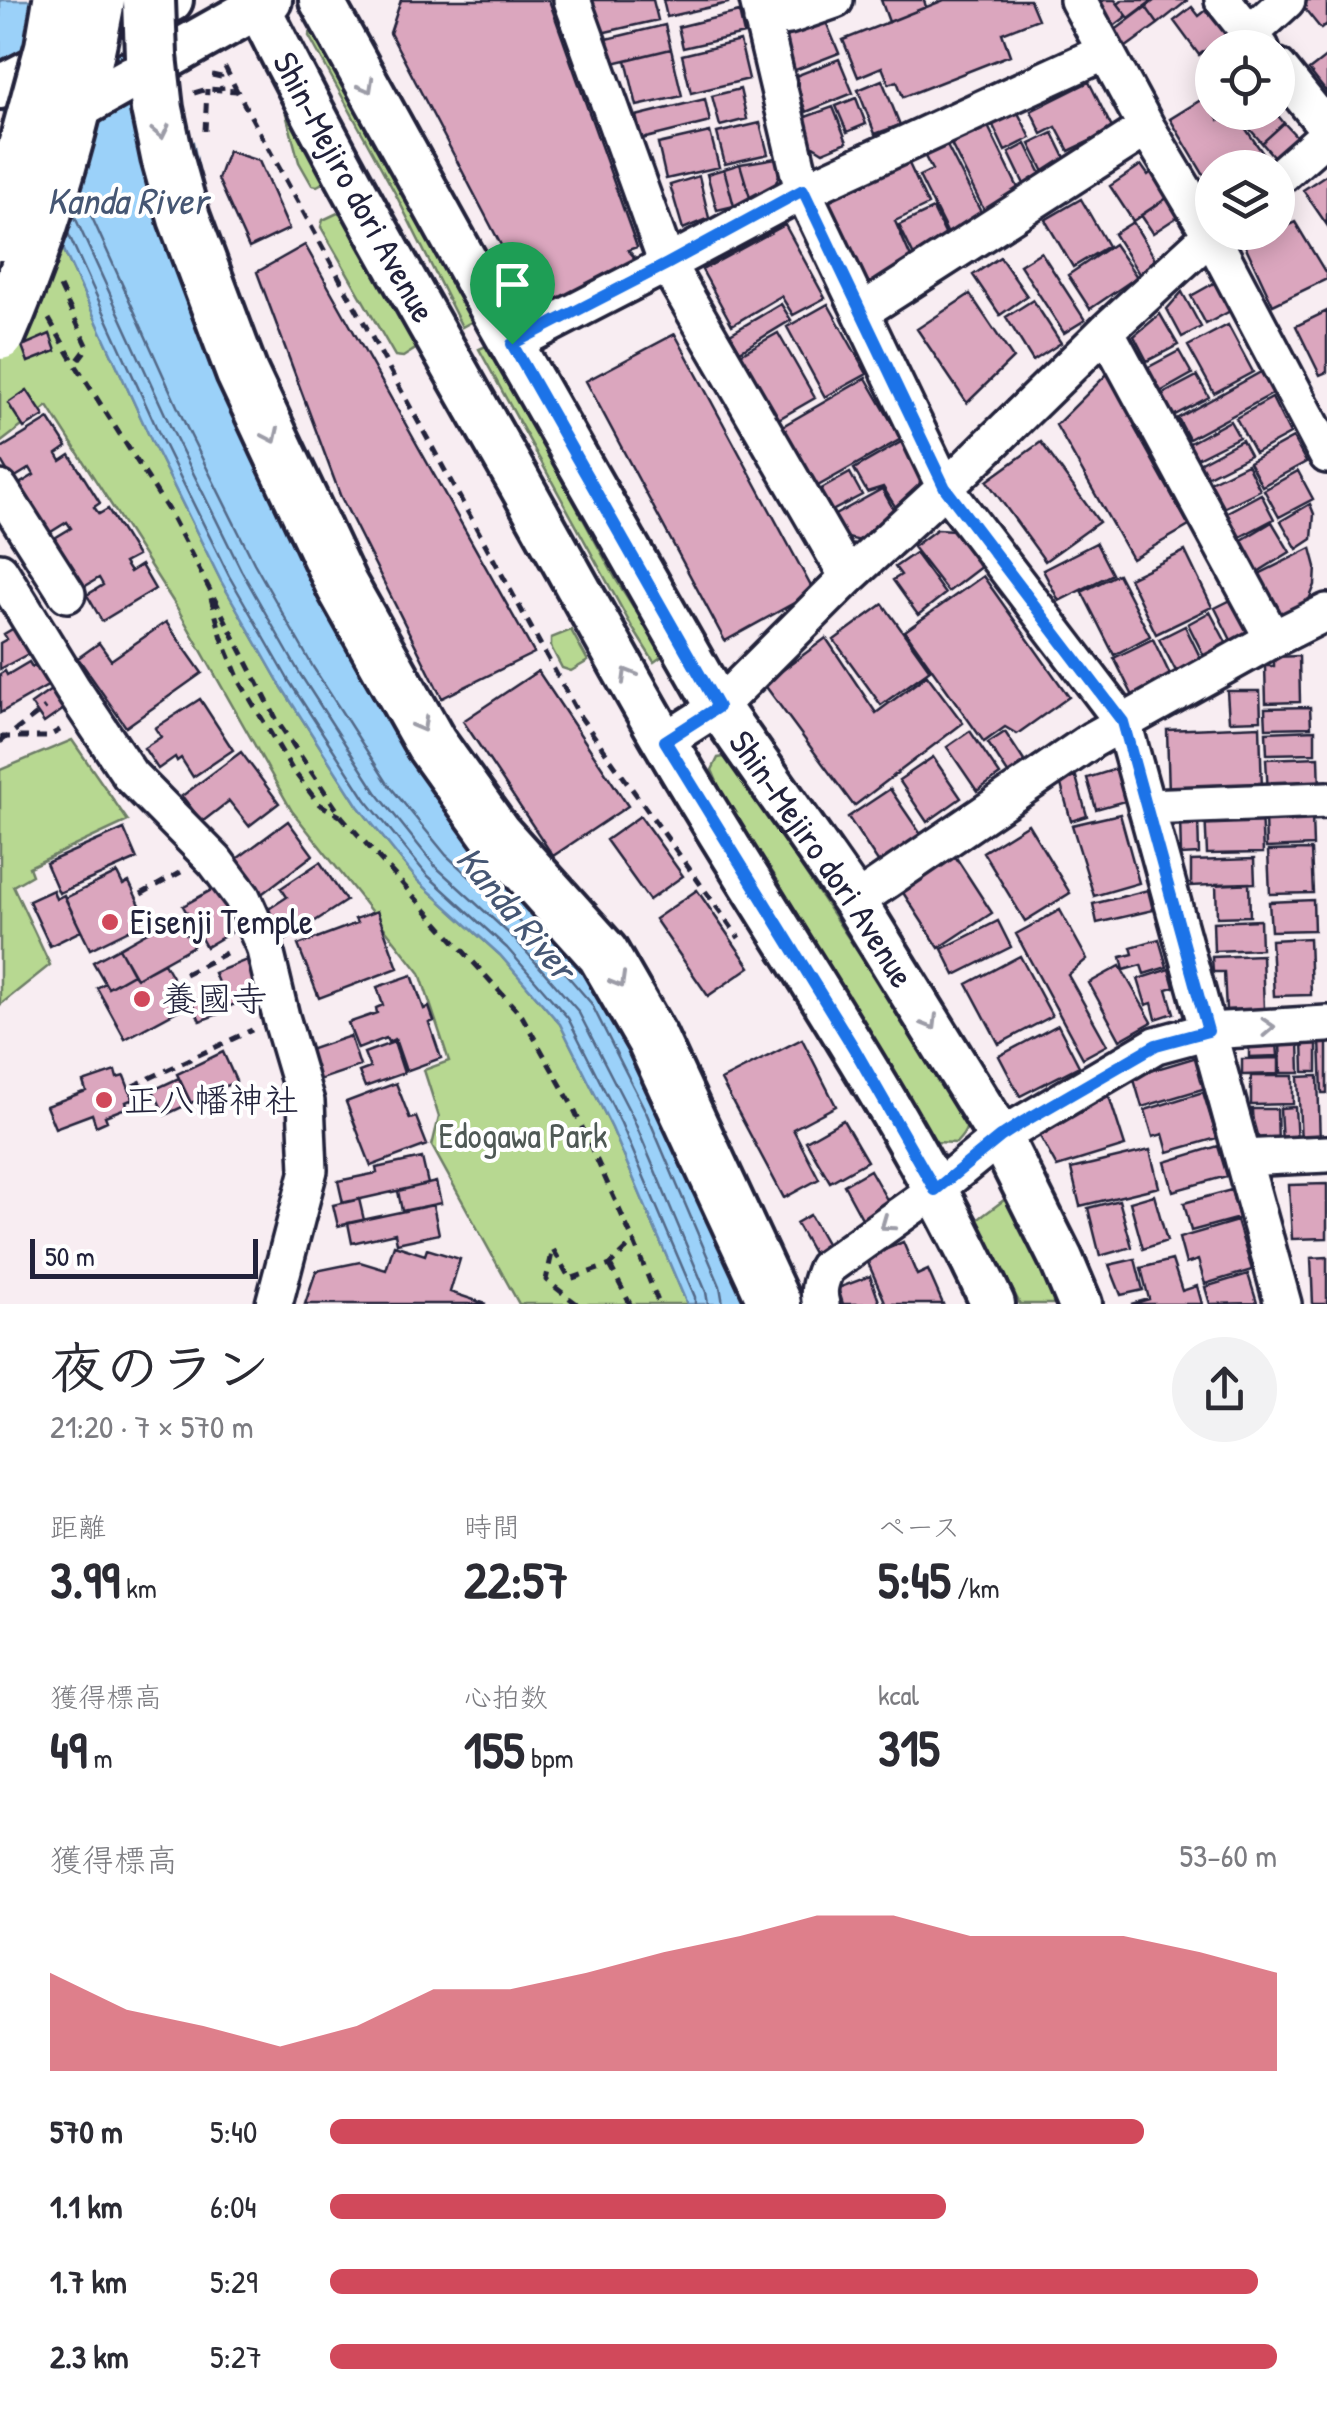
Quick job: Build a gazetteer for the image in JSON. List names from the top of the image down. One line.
{"streets":{"main road":["Shin-Mejiro dori Avenue"]},"water":["Kanda River"],"parks":["Edogawa Park"],"places":["Eisenji Temple","養國寺","正八幡神社"],"scale_bar":"50 m","page":{"scale":"50 m","heading":["夜のラン","21:20 · 7 × 570 m"],"stats":[["距離","3.99 km"],["時間","22:57"],["ペース","5:45 /km"],["獲得標高","49 m"],["心拍数","155 bpm"],["kcal","315"]],"chart":["獲得標高","53–60 m"],"list":[{"name":"570 m","note":"5:40"},{"name":"1.1 km","note":"6:04"},{"name":"1.7 km","note":"5:29"},{"name":"2.3 km","note":"5:27"}]}}
